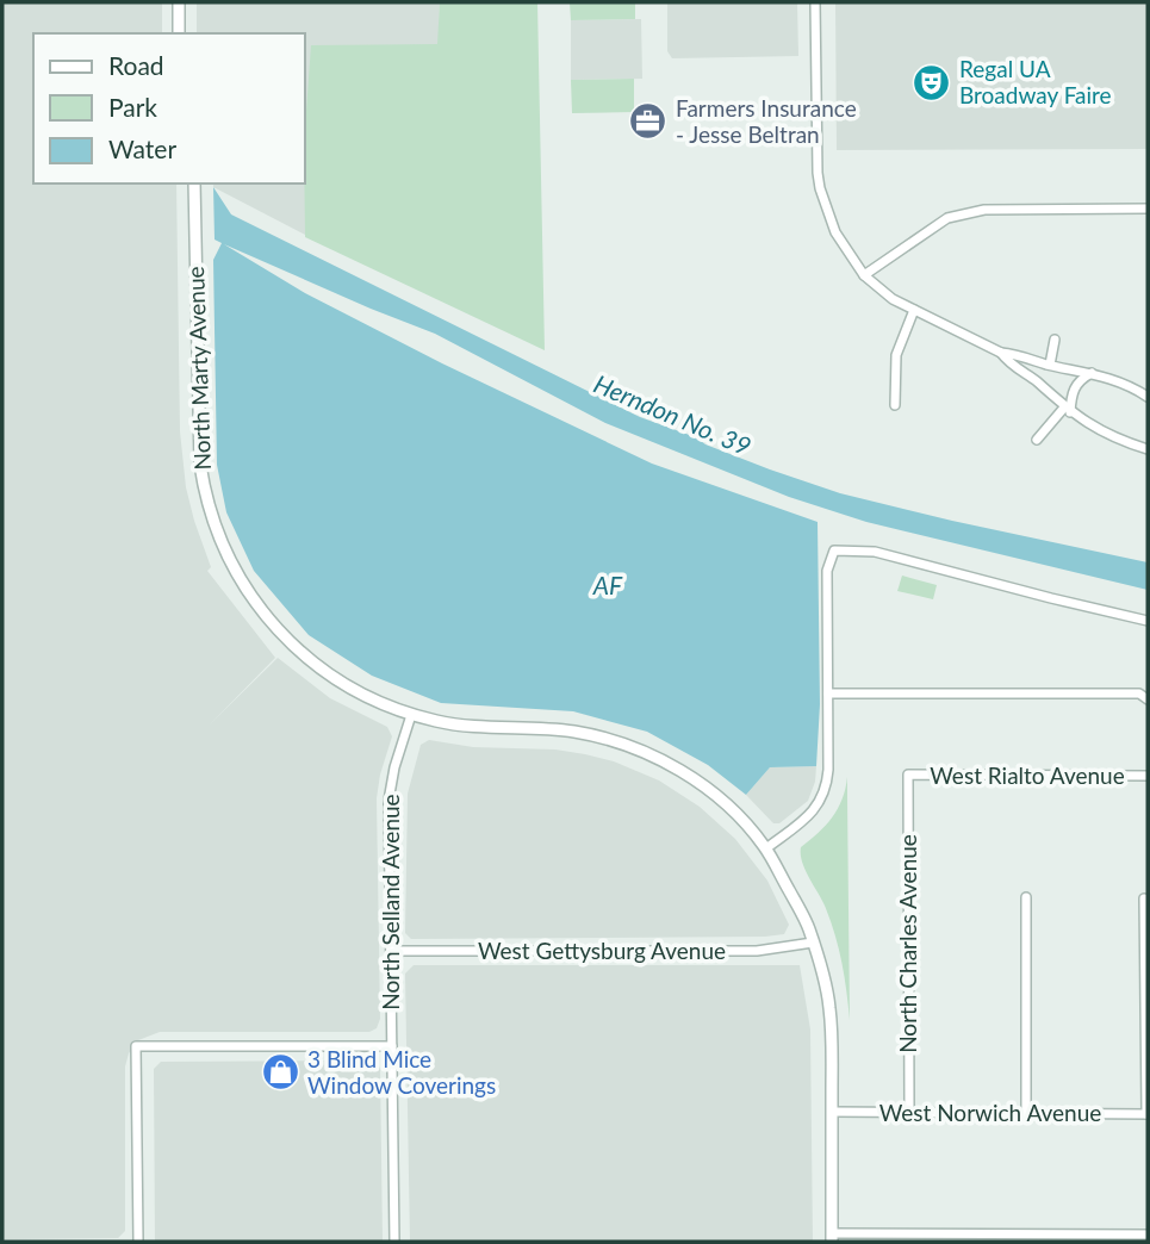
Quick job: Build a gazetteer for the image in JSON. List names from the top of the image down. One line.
{"streets":{"street":["North Marty Avenue","West Rialto Avenue","North Selland Avenue","North Charles Avenue","West Gettysburg Avenue","West Norwich Avenue"]},"crossings":[["North Marty Avenue","North Selland Avenue"],["North Marty Avenue","West Gettysburg Avenue"],["North Marty Avenue","West Norwich Avenue"],["West Rialto Avenue","North Charles Avenue"],["North Selland Avenue","West Gettysburg Avenue"],["North Charles Avenue","West Norwich Avenue"]],"water":["Herndon No. 39","AF"],"places":{"theatre":["Regal UA Broadway Faire"],"office":["Farmers Insurance - Jesse Beltran"],"shop":["3 Blind Mice Window Coverings"]},"legend":["Road","Park","Water"]}
